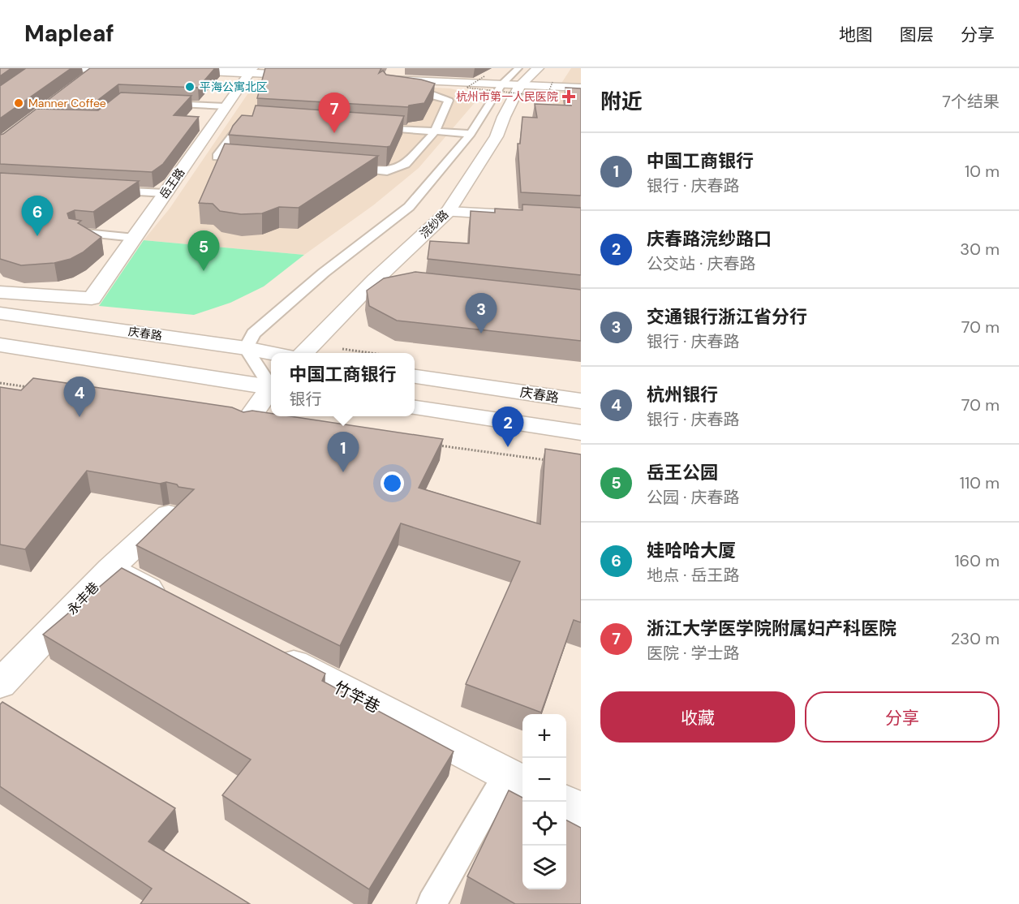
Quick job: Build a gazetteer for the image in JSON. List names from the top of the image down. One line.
{"streets":{"main road":["岳王路","浣纱路","庆春路","永丰巷","竹竿巷"]},"places":{"other":["平海公寓北区","Manner Coffee"],"health":["杭州市第一人民医院"]},"page":{"header":"Mapleaf","nav":["地图","图层","分享"],"heading":["附近","7个结果"],"pins":["7","6","5","3","4","2","1"],"list":[{"mark":"1","name":"中国工商银行","note":"银行 · 庆春路","value":"10 m"},{"mark":"2","name":"庆春路浣纱路口","note":"公交站 · 庆春路","value":"30 m"},{"mark":"3","name":"交通银行浙江省分行","note":"银行 · 庆春路","value":"70 m"},{"mark":"4","name":"杭州银行","note":"银行 · 庆春路","value":"70 m"},{"mark":"5","name":"岳王公园","note":"公园 · 庆春路","value":"110 m"},{"mark":"6","name":"娃哈哈大厦","note":"地点 · 岳王路","value":"160 m"},{"mark":"7","name":"浙江大学医学院附属妇产科医院","note":"医院 · 学士路","value":"230 m"}],"popup":["中国工商银行","银行"],"buttons":["收藏","分享"],"map_buttons":["+","−"]}}
